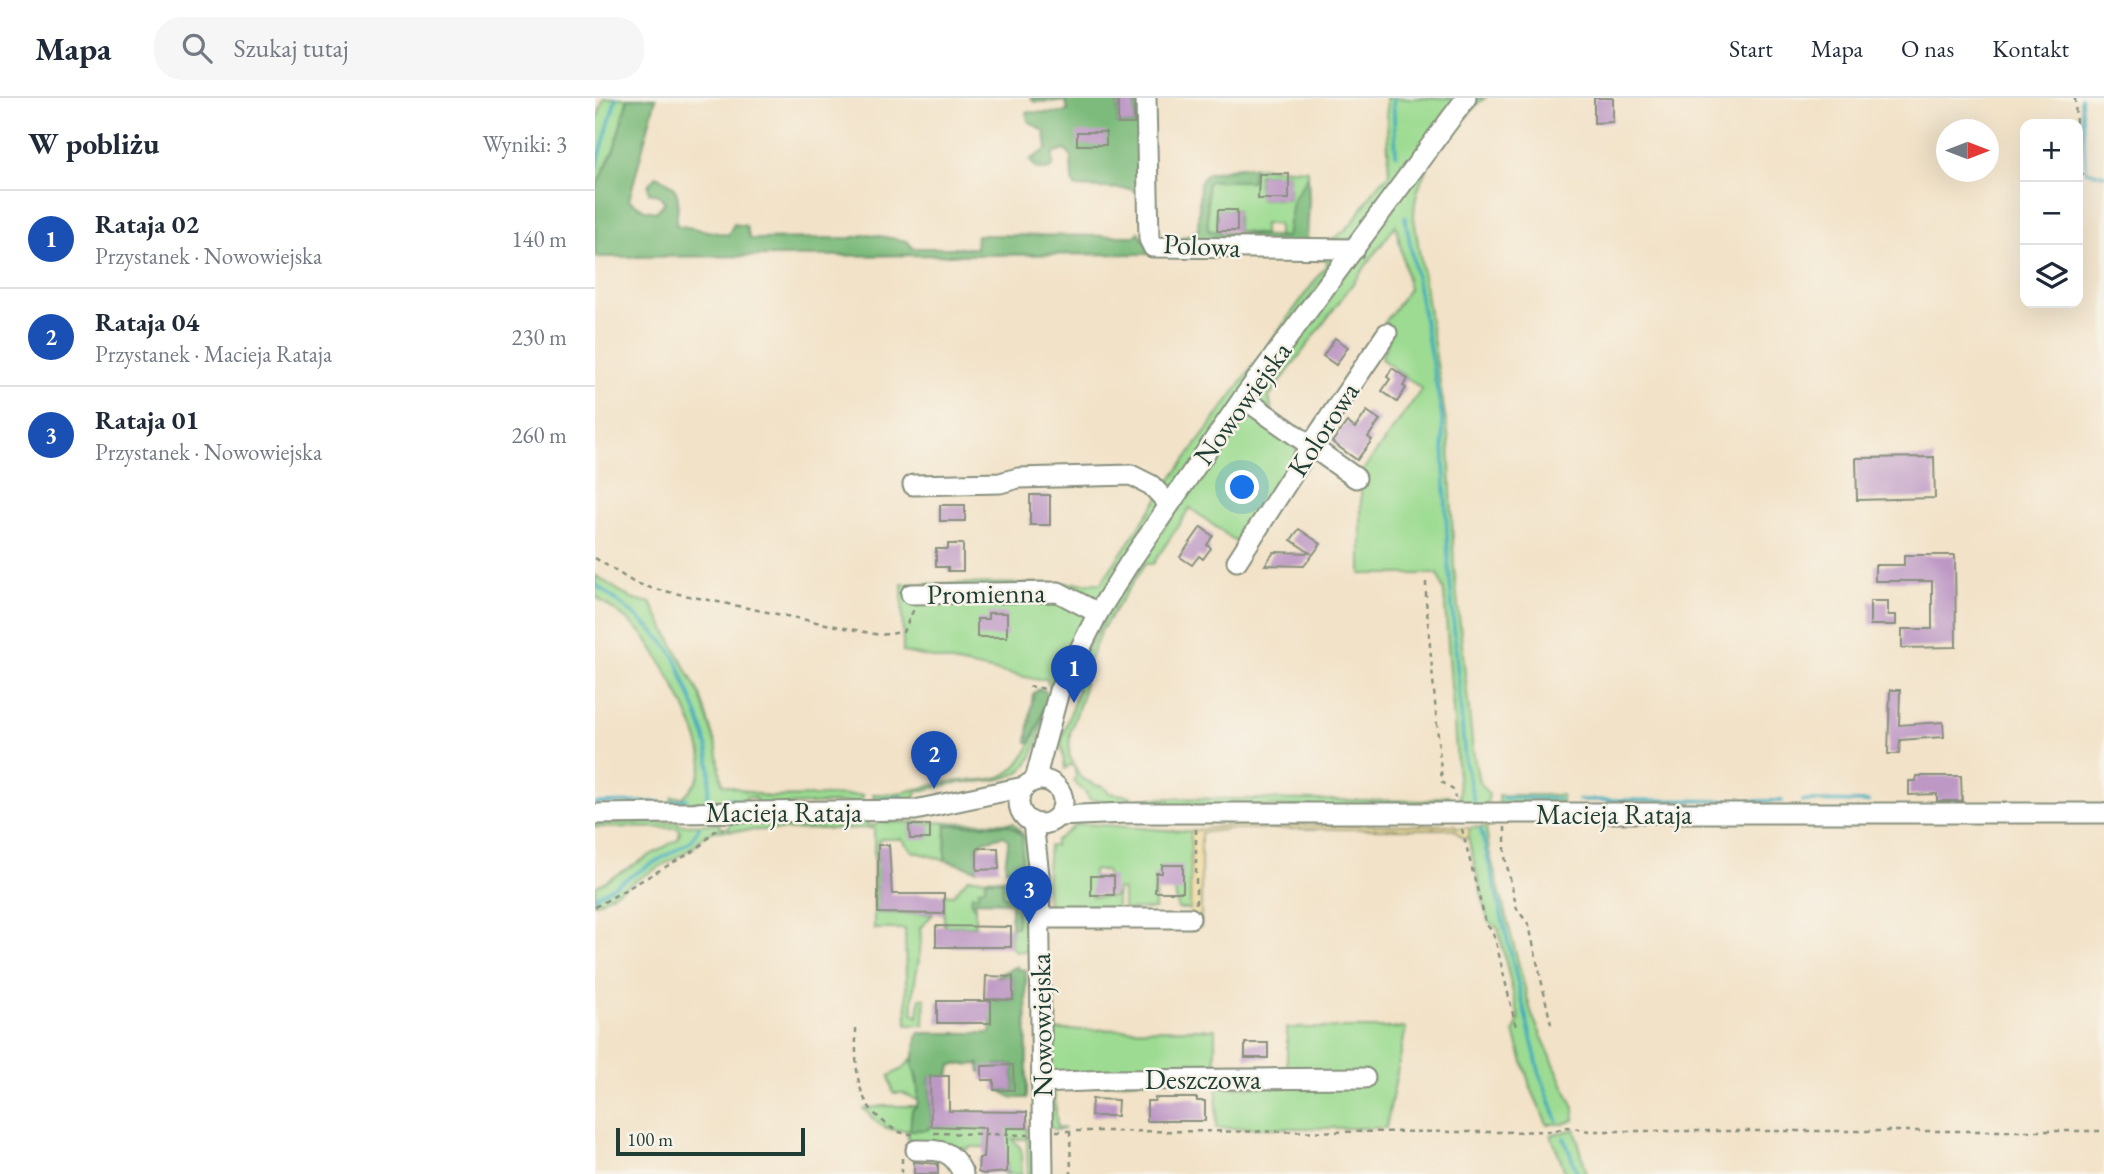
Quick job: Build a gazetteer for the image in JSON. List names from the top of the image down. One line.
{"streets":{"street":["Polowa","Nowowiejska","Kolorowa","Promienna","Macieja Rataja","Deszczowa"]},"crossings":[["Polowa","Nowowiejska"],["Nowowiejska","Promienna"],["Nowowiejska","Macieja Rataja"],["Nowowiejska","Deszczowa"]],"scale_bar":"100 m","north":"right","page":{"header":"Mapa","search":"Szukaj tutaj","nav":["Start","Mapa","O nas","Kontakt"],"heading":["W pobliżu","Wyniki: 3"],"map_buttons":["+","−"],"list":[{"mark":"1","name":"Rataja 02","note":"Przystanek · Nowowiejska","value":"140 m"},{"mark":"2","name":"Rataja 04","note":"Przystanek · Macieja Rataja","value":"230 m"},{"mark":"3","name":"Rataja 01","note":"Przystanek · Nowowiejska","value":"260 m"}],"pins":["1","2","3"],"scale":"100 m"}}
